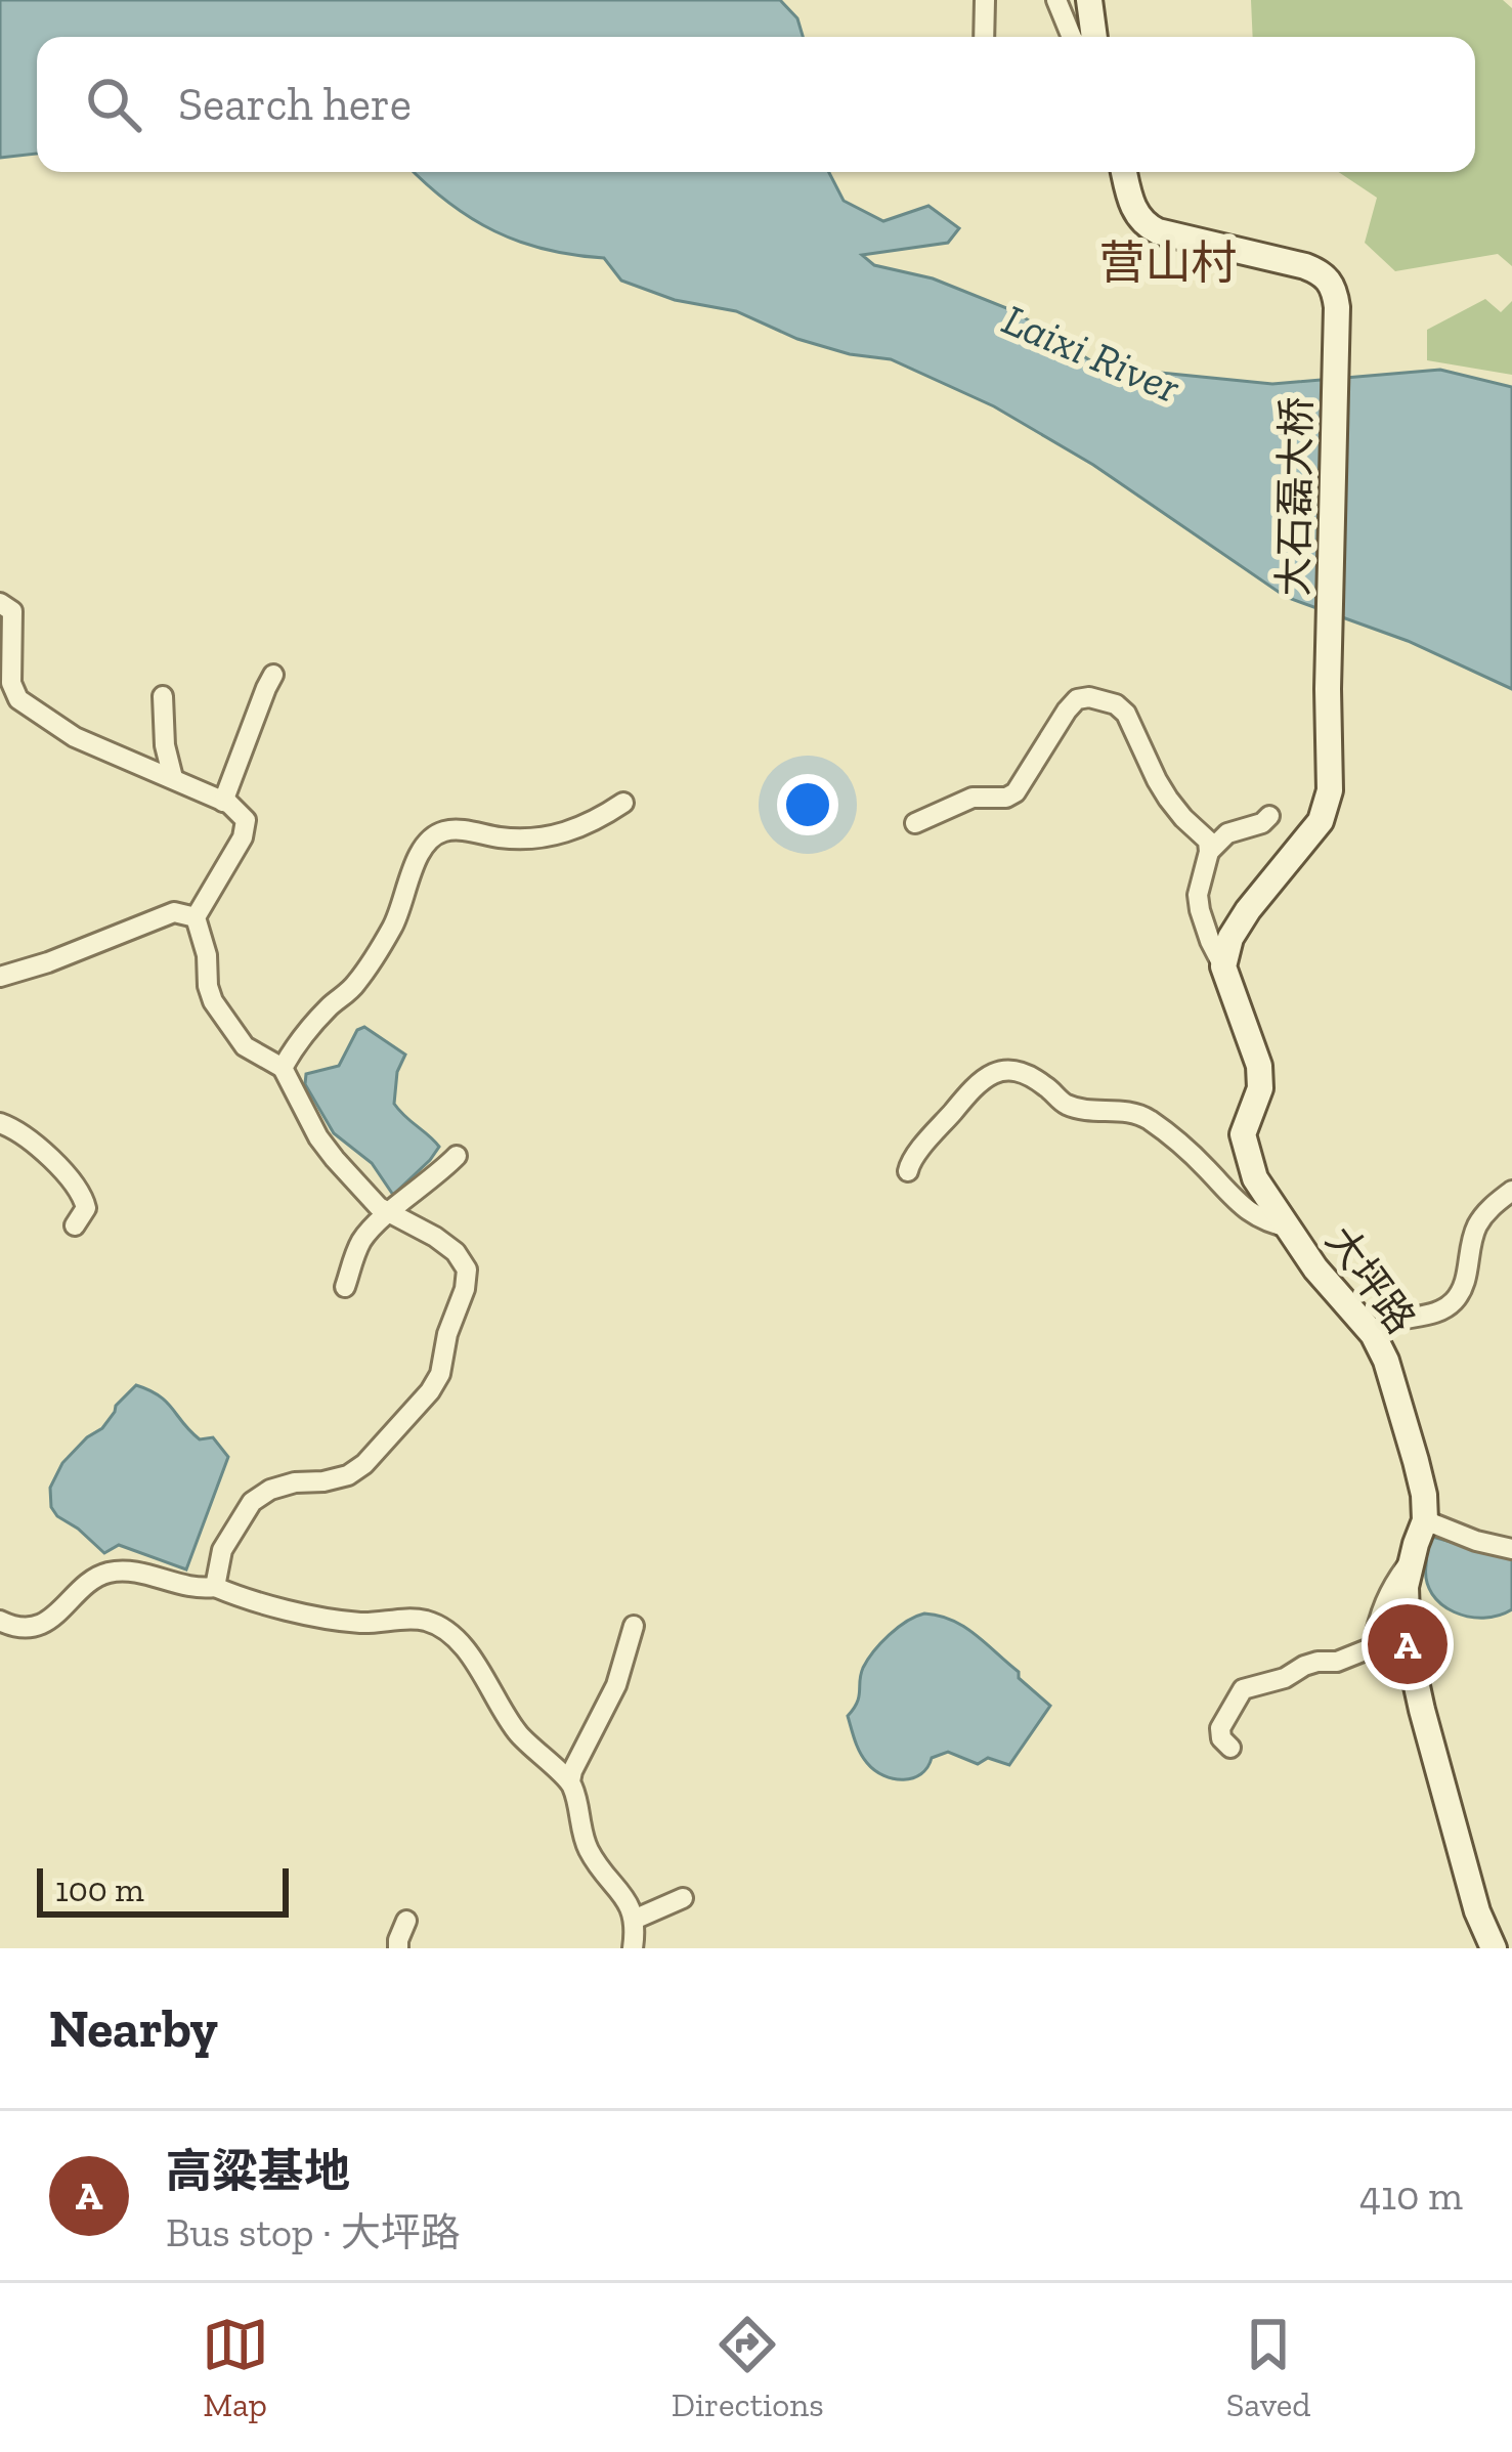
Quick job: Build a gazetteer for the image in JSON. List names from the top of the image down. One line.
{"streets":{"main road":["大石磊大桥","大坪路"]},"crossings":[["大石磊大桥","大坪路"]],"districts":["营山村"],"water":["Laixi River"],"scale_bar":"100 m","page":{"search":"Search here","pins":"A","scale":"100 m","heading":"Nearby","list":[{"mark":"A","name":"高粱基地","note":"Bus stop · 大坪路","value":"410 m"}],"nav":["Map","Directions","Saved"]}}
